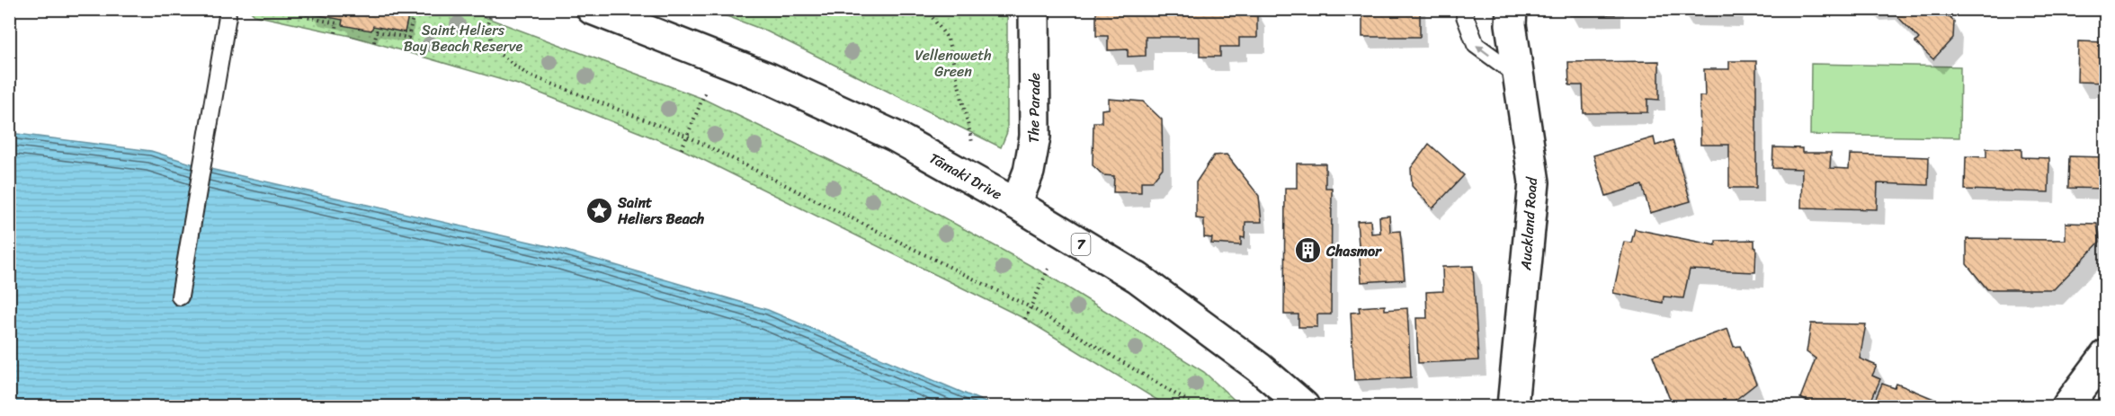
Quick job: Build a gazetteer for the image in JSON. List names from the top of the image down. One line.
{"streets":{"main road":["The Parade","Tāmaki Drive","Auckland Road","7"]},"crossings":[["The Parade","Tāmaki Drive"]],"parks":["Saint Heliers Bay Beach Reserve","Vellenoweth Green"],"places":{"place":["Saint Heliers Beach"],"building":["Chasmor"]}}
